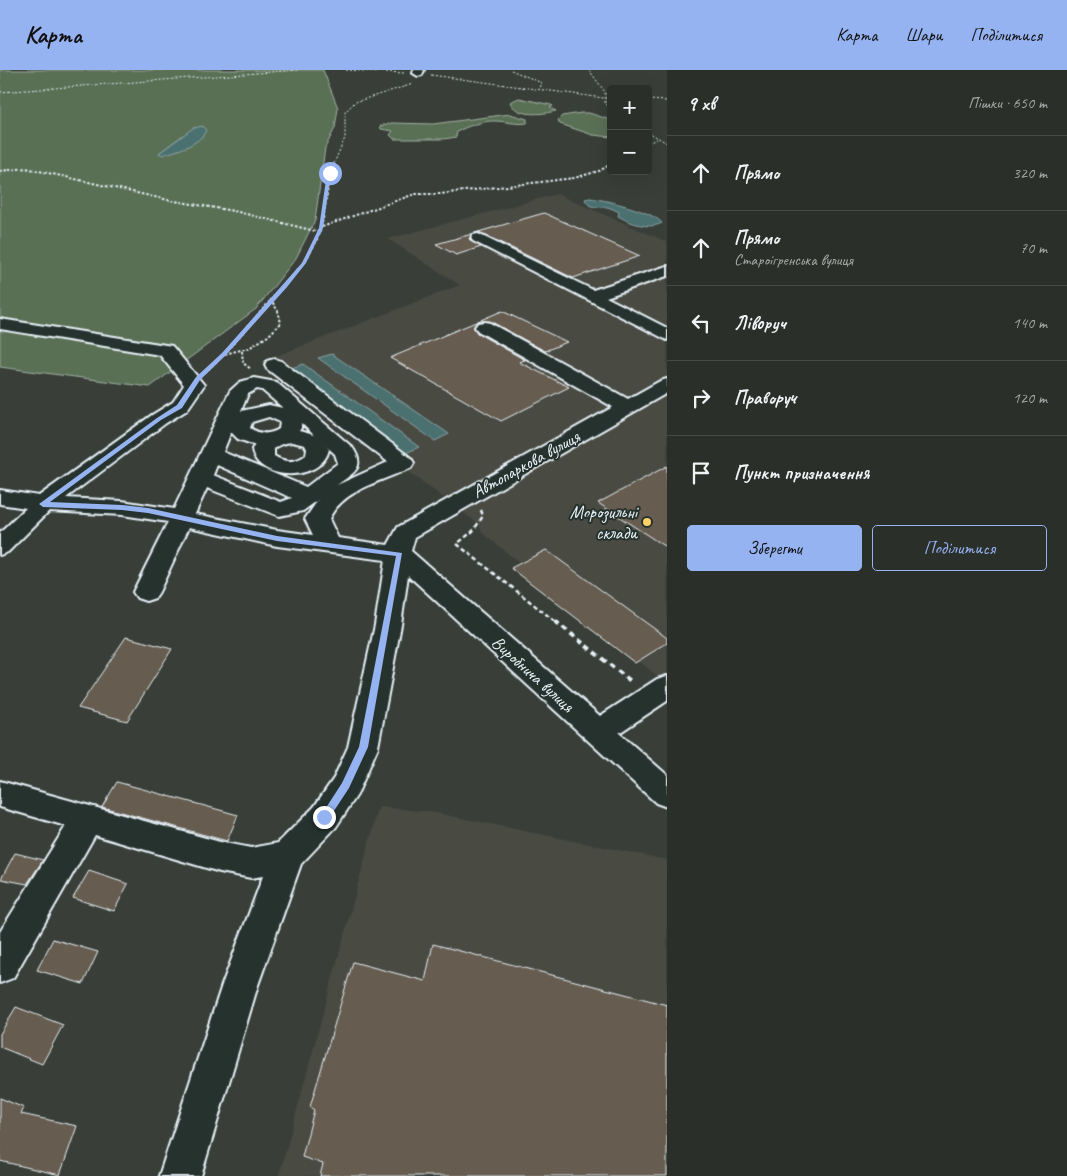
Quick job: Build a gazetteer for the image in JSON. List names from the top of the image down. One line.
{"streets":{"street":["Автопаркова вулиця","Виробнича вулиця"]},"crossings":[["Автопаркова вулиця","Виробнича вулиця"]],"places":["Морозильні склади"],"page":{"header":"Карта","nav":["Карта","Шари","Поділитися"],"heading":["9 хв","Пішки · 650 m"],"map_buttons":["+","−"],"list":[["Прямо","320 m"],["Прямо","Староігренська вулиця","70 m"],["Ліворуч","140 m"],["Праворуч","120 m"],"Пункт призначення"],"buttons":["Зберегти","Поділитися"]}}
